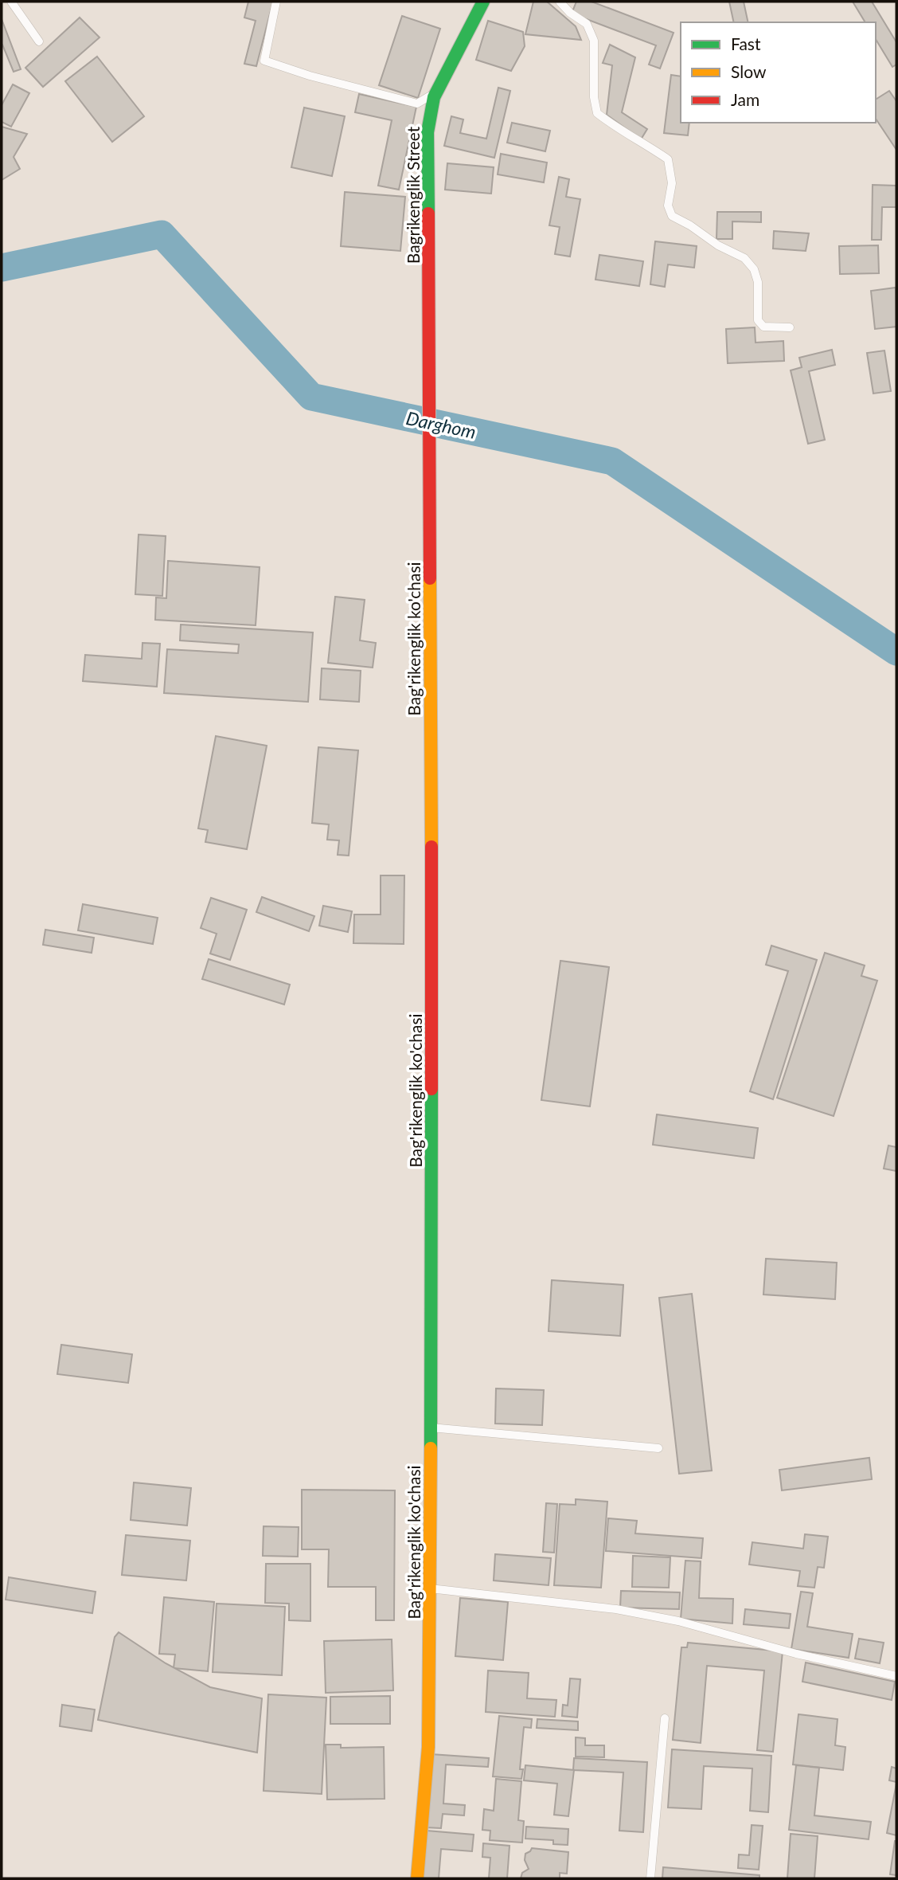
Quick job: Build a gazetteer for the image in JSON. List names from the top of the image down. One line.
{"streets":{"main road":["Bagrikenglik Street","Bag'rikenglik ko'chasi"]},"crossings":[["Bagrikenglik Street","Bag'rikenglik ko'chasi"]],"water":["Darghоm"],"legend":["Fast","Slow","Jam"]}
